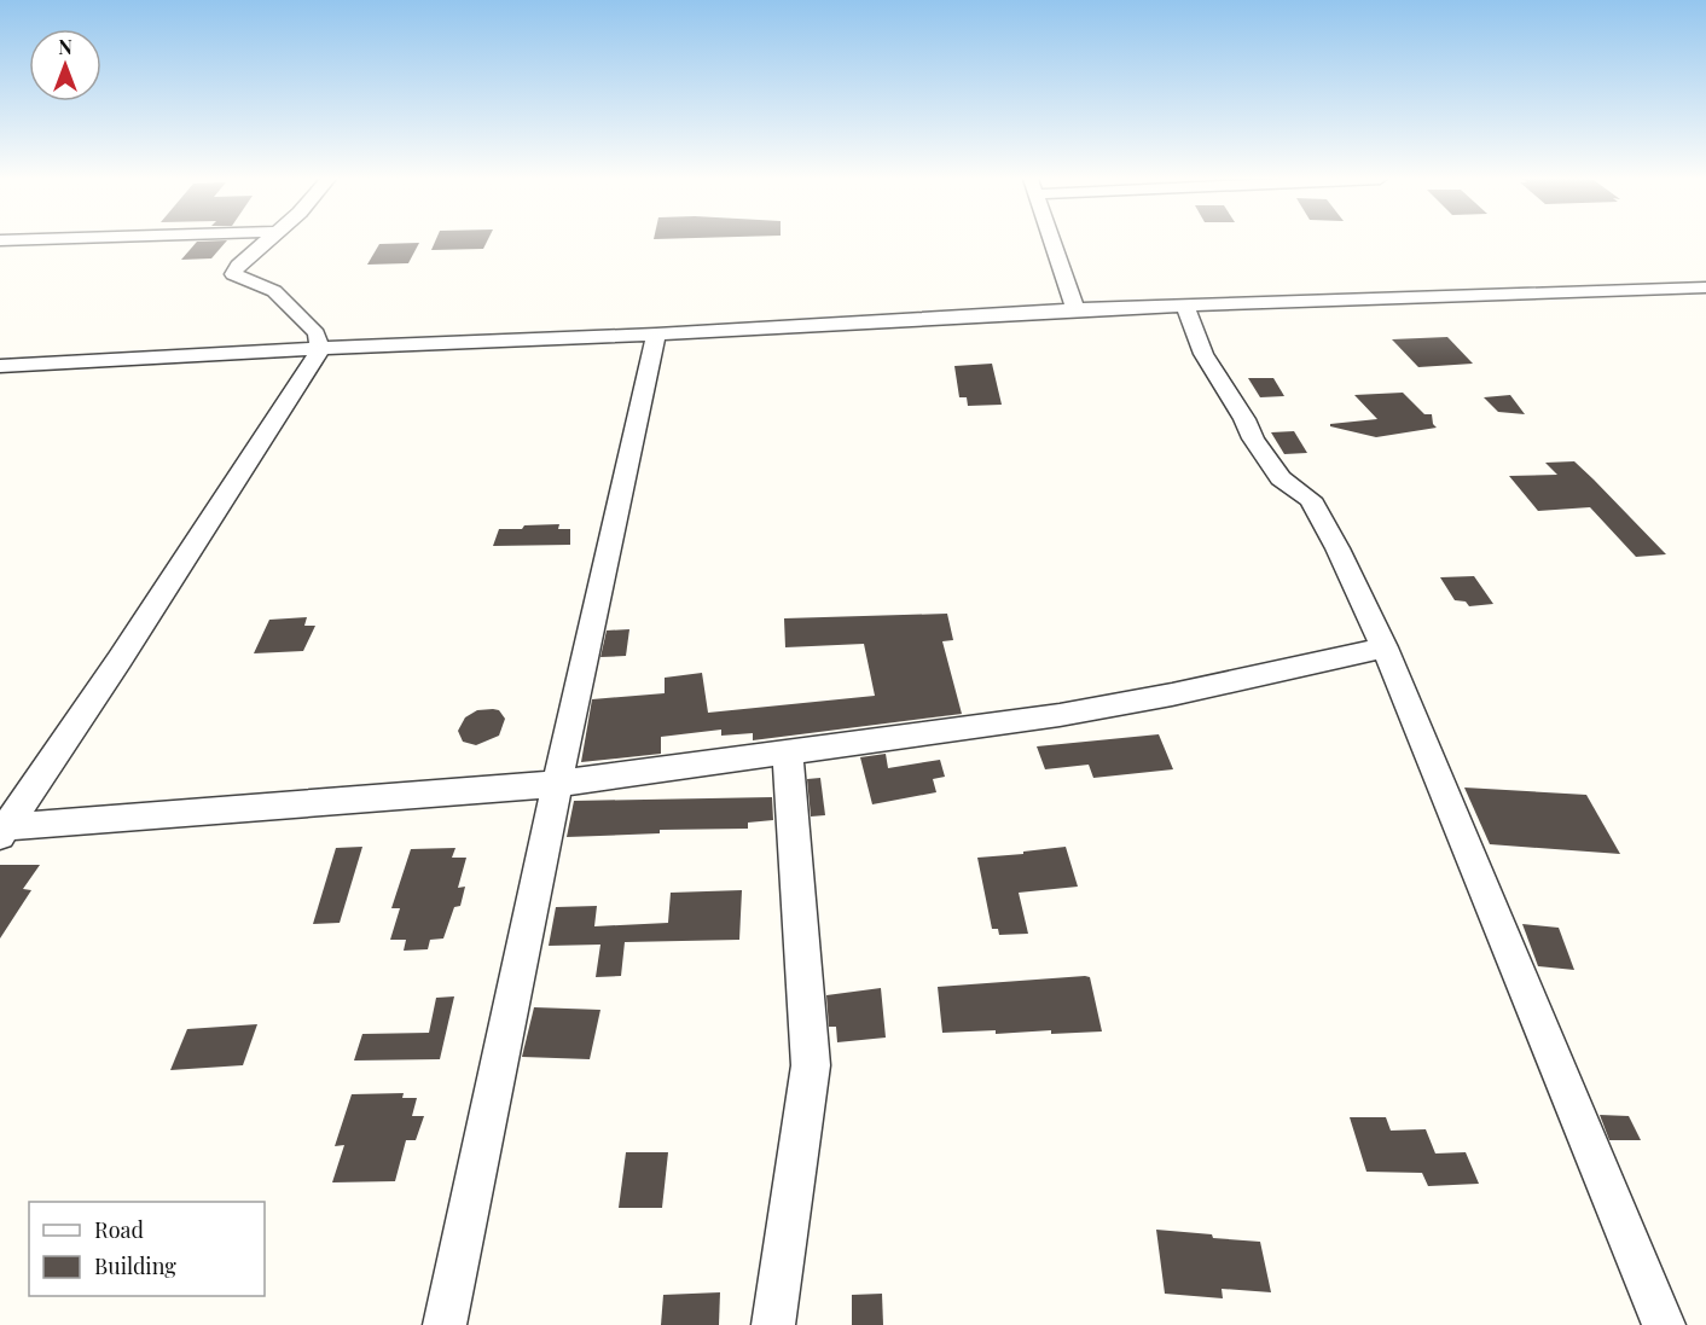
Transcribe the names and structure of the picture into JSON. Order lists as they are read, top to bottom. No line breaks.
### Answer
{"legend":["Road","Building"],"north":"top"}
